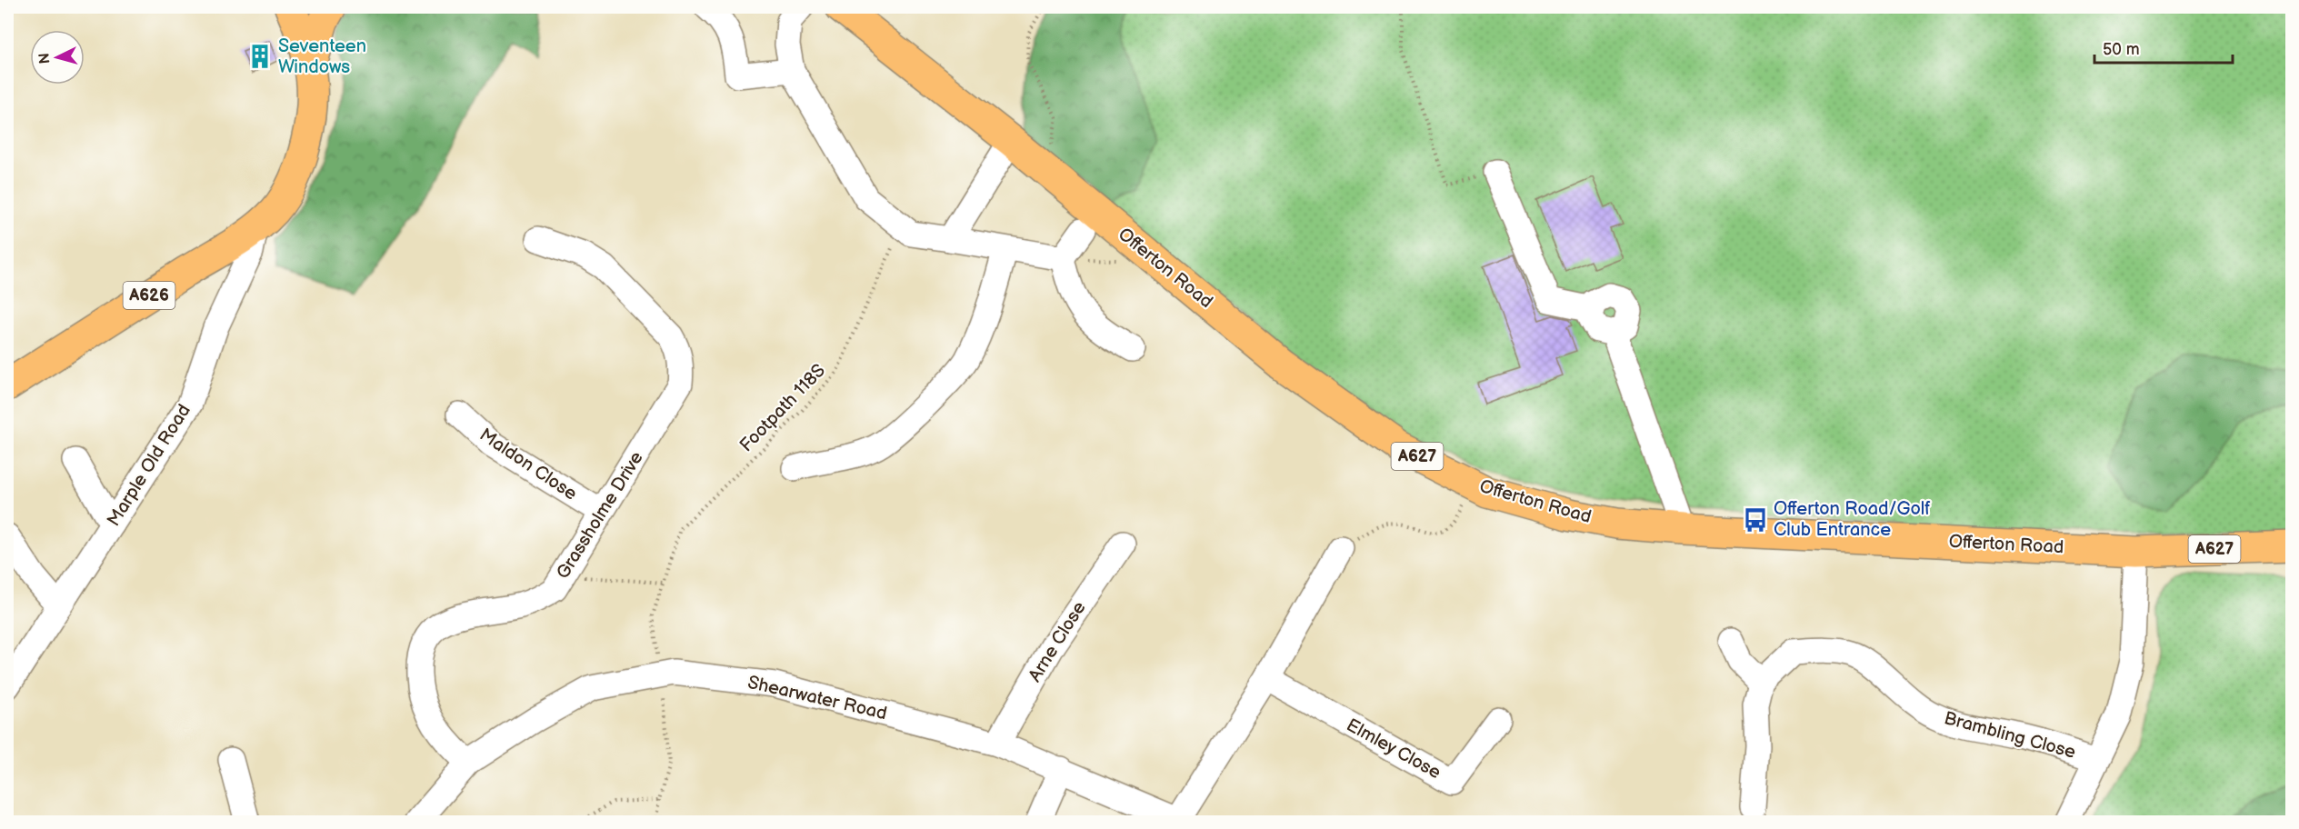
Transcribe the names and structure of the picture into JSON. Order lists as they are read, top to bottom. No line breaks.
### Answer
{"streets":{"main road":["Offerton Road","A626","A627"],"street":["Maldon Close","Marple Old Road","Grassholme Drive","Arne Close","Shearwater Road","Brambling Close","Elmley Close"],"path":["Footpath 118S"]},"crossings":[["A626","Marple Old Road"],["Maldon Close","Grassholme Drive"],["Grassholme Drive","Shearwater Road"],["Arne Close","Shearwater Road"]],"places":{"building":["Seventeen Windows"],"bus stop":["Offerton Road/Golf Club Entrance"]},"scale_bar":"50 m","north":"left"}
